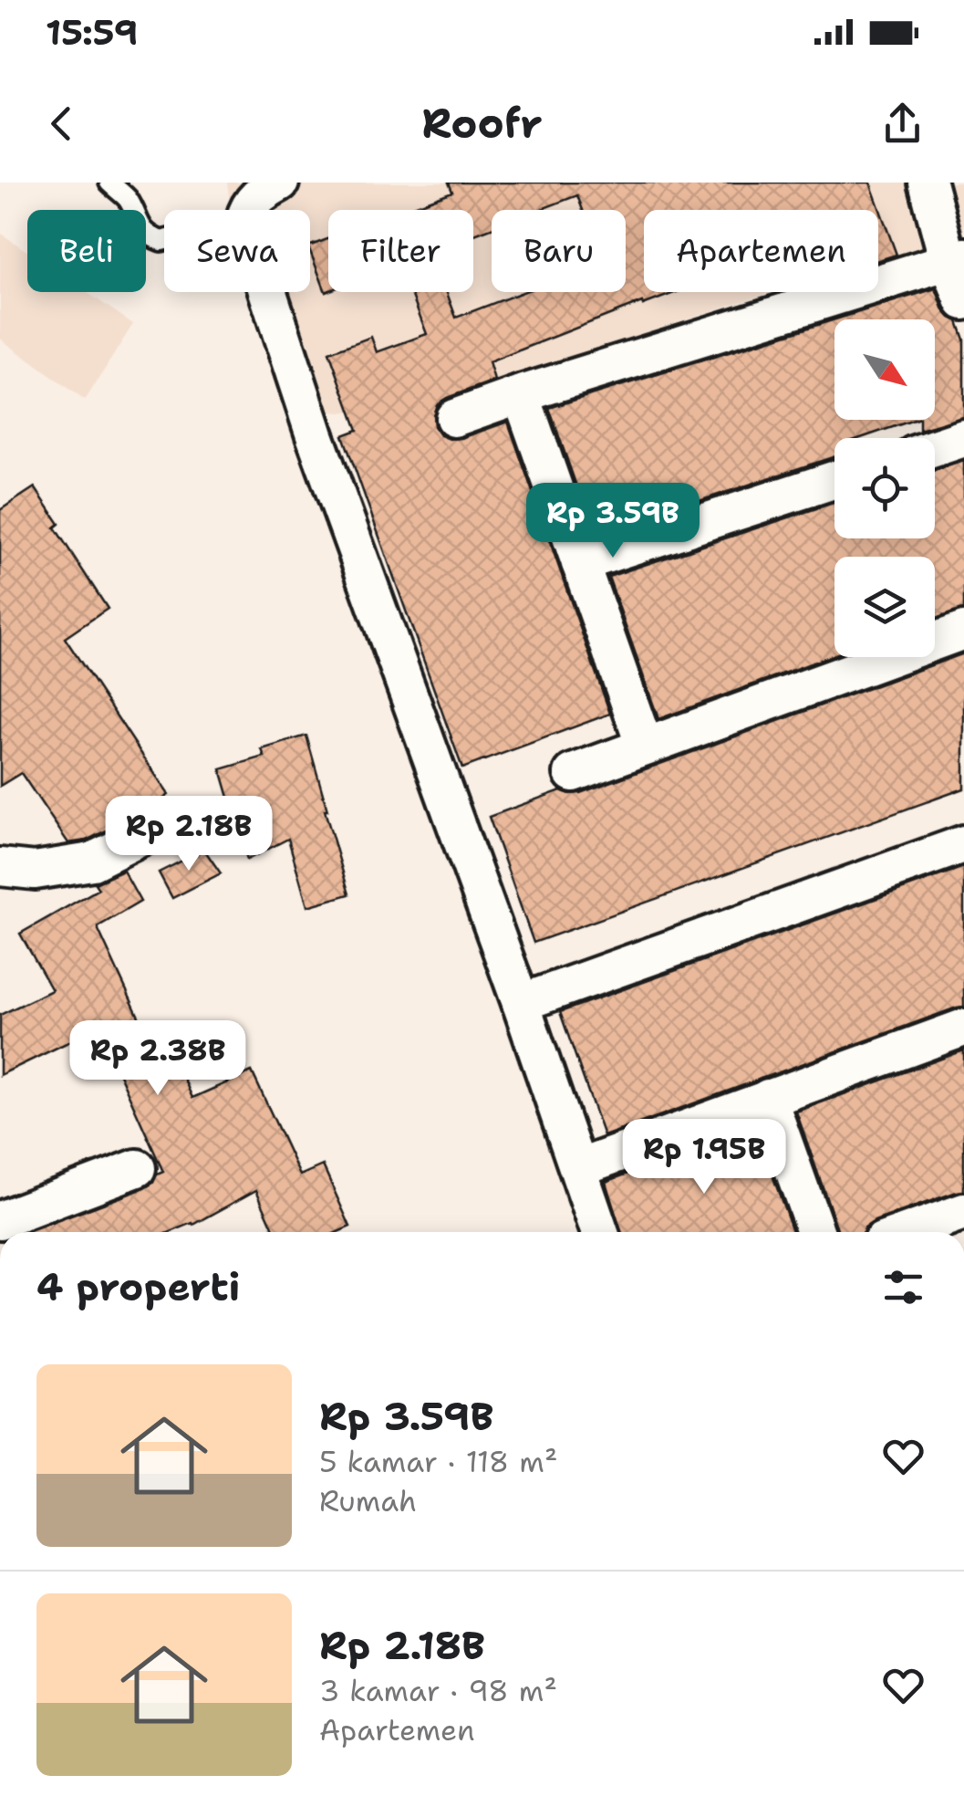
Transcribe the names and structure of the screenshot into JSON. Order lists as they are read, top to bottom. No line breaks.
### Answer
{"north":"bottom right","page":{"status":"15:59","header":"Roofr","chip":["Beli","Sewa","Filter","Baru","Apartemen"],"price":["Rp 3.59B","Rp 2.18B","Rp 2.38B","Rp 1.95B"],"heading":"4 properti","list":[{"name":"Rp 3.59B","note":"5 kamar · 118 m² · Rumah"},{"name":"Rp 2.18B","note":"3 kamar · 98 m² · Apartemen"}]}}
